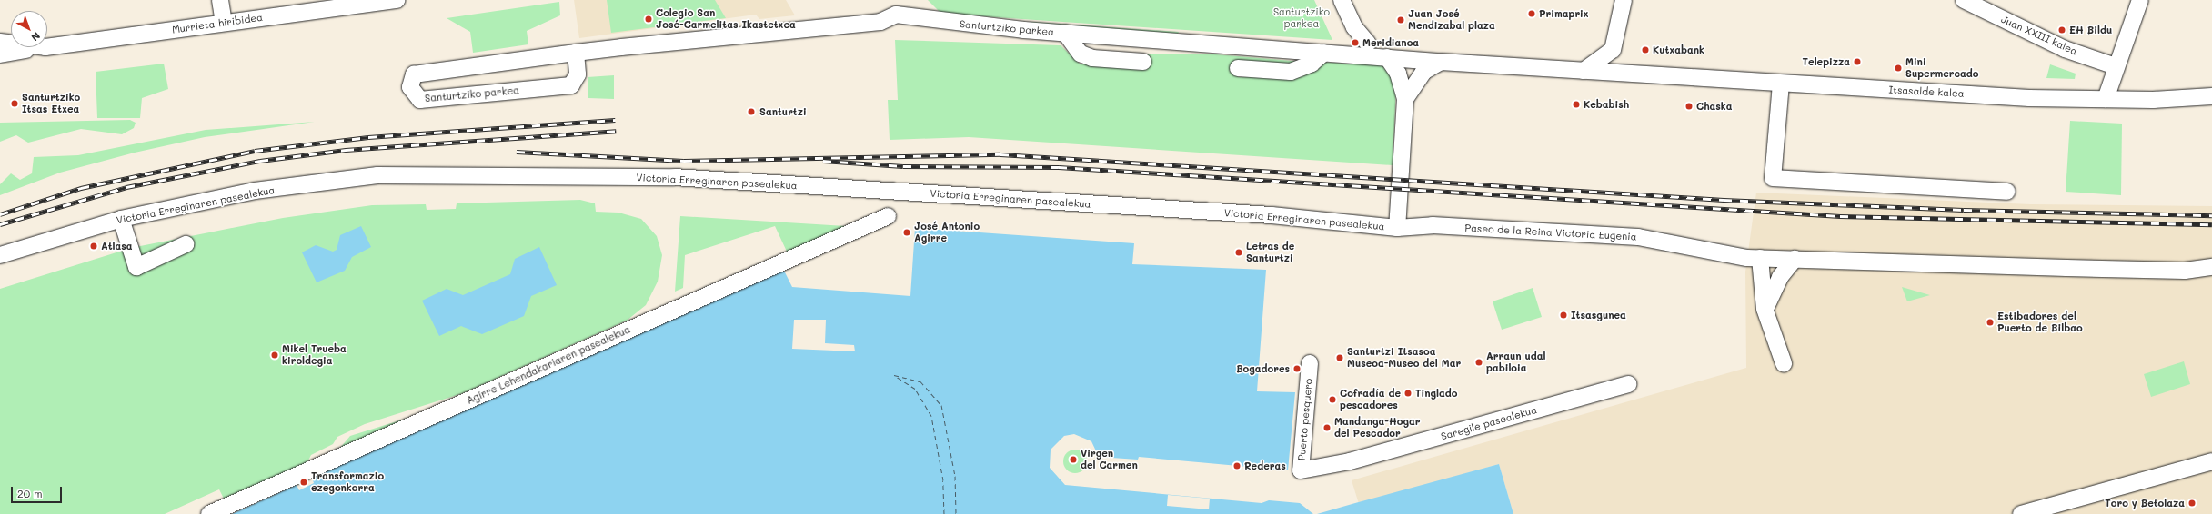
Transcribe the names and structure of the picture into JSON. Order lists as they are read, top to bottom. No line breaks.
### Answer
{"streets":{"street":["Murrieta hiribidea","Santurtziko parkea","Juan XXIII kalea","Itsasalde kalea","Victoria Erreginaren pasealekua","Paseo de la Reina Victoria Eugenia","Agirre Lehendakariaren pasealekua","Puerto pesquero","Saregile pasealekua"]},"crossings":[["Santurtziko parkea","Itsasalde kalea"],["Victoria Erreginaren pasealekua","Paseo de la Reina Victoria Eugenia"],["Puerto pesquero","Saregile pasealekua"]],"parks":["Santurtziko parkea"],"places":["Primaprix","Colegio San José-Carmelitas Ikastetxea","Juan José Mendizabal plaza","EH Bildu","Meridianoa","Kutxabank","Telepizza","Mini Supermercado","Santurtziko Itsas Etxea","Kebabish","Chaska","Santurtzi","José Antonio Agirre","Atlasa","Letras de Santurtzi","Itsasgunea","Estibadores del Puerto de Bilbao","Mikel Trueba kiroldegia","Santurtzi Itsasoa Museoa-Museo del Mar","Arraun udal pabiloia","Bogadores","Tinglado","Cofradía de pescadores","Mandanga-Hogar del Pescador","Virgen del Carmen","Rederas","Transformazio ezegonkorra","Toro y Betolaza"],"scale_bar":"20 m","north":"bottom right"}
